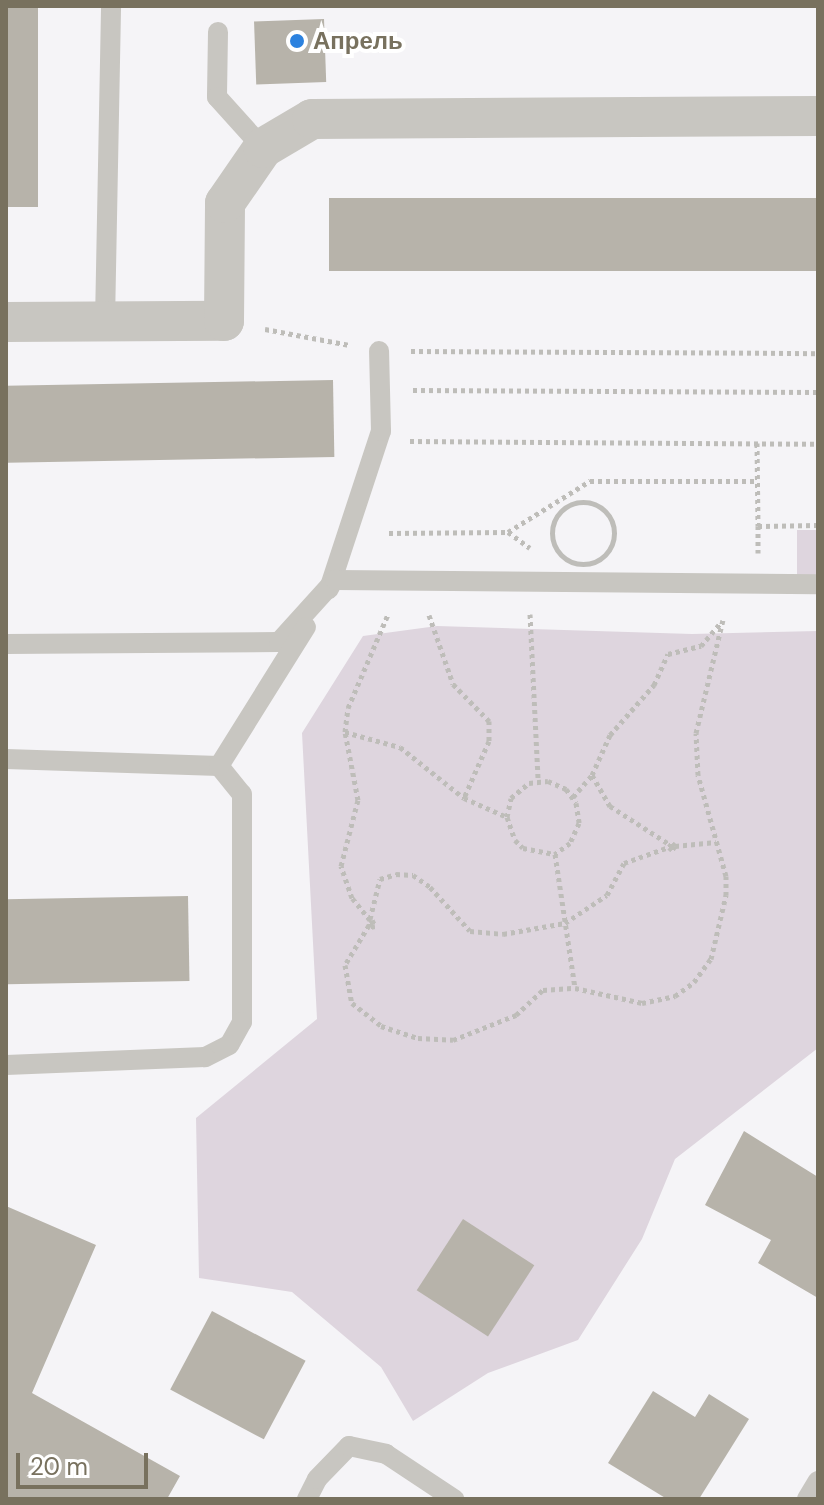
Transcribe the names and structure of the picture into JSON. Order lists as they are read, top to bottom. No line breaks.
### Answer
{"places":["Апрель"],"scale_bar":"20 m"}
